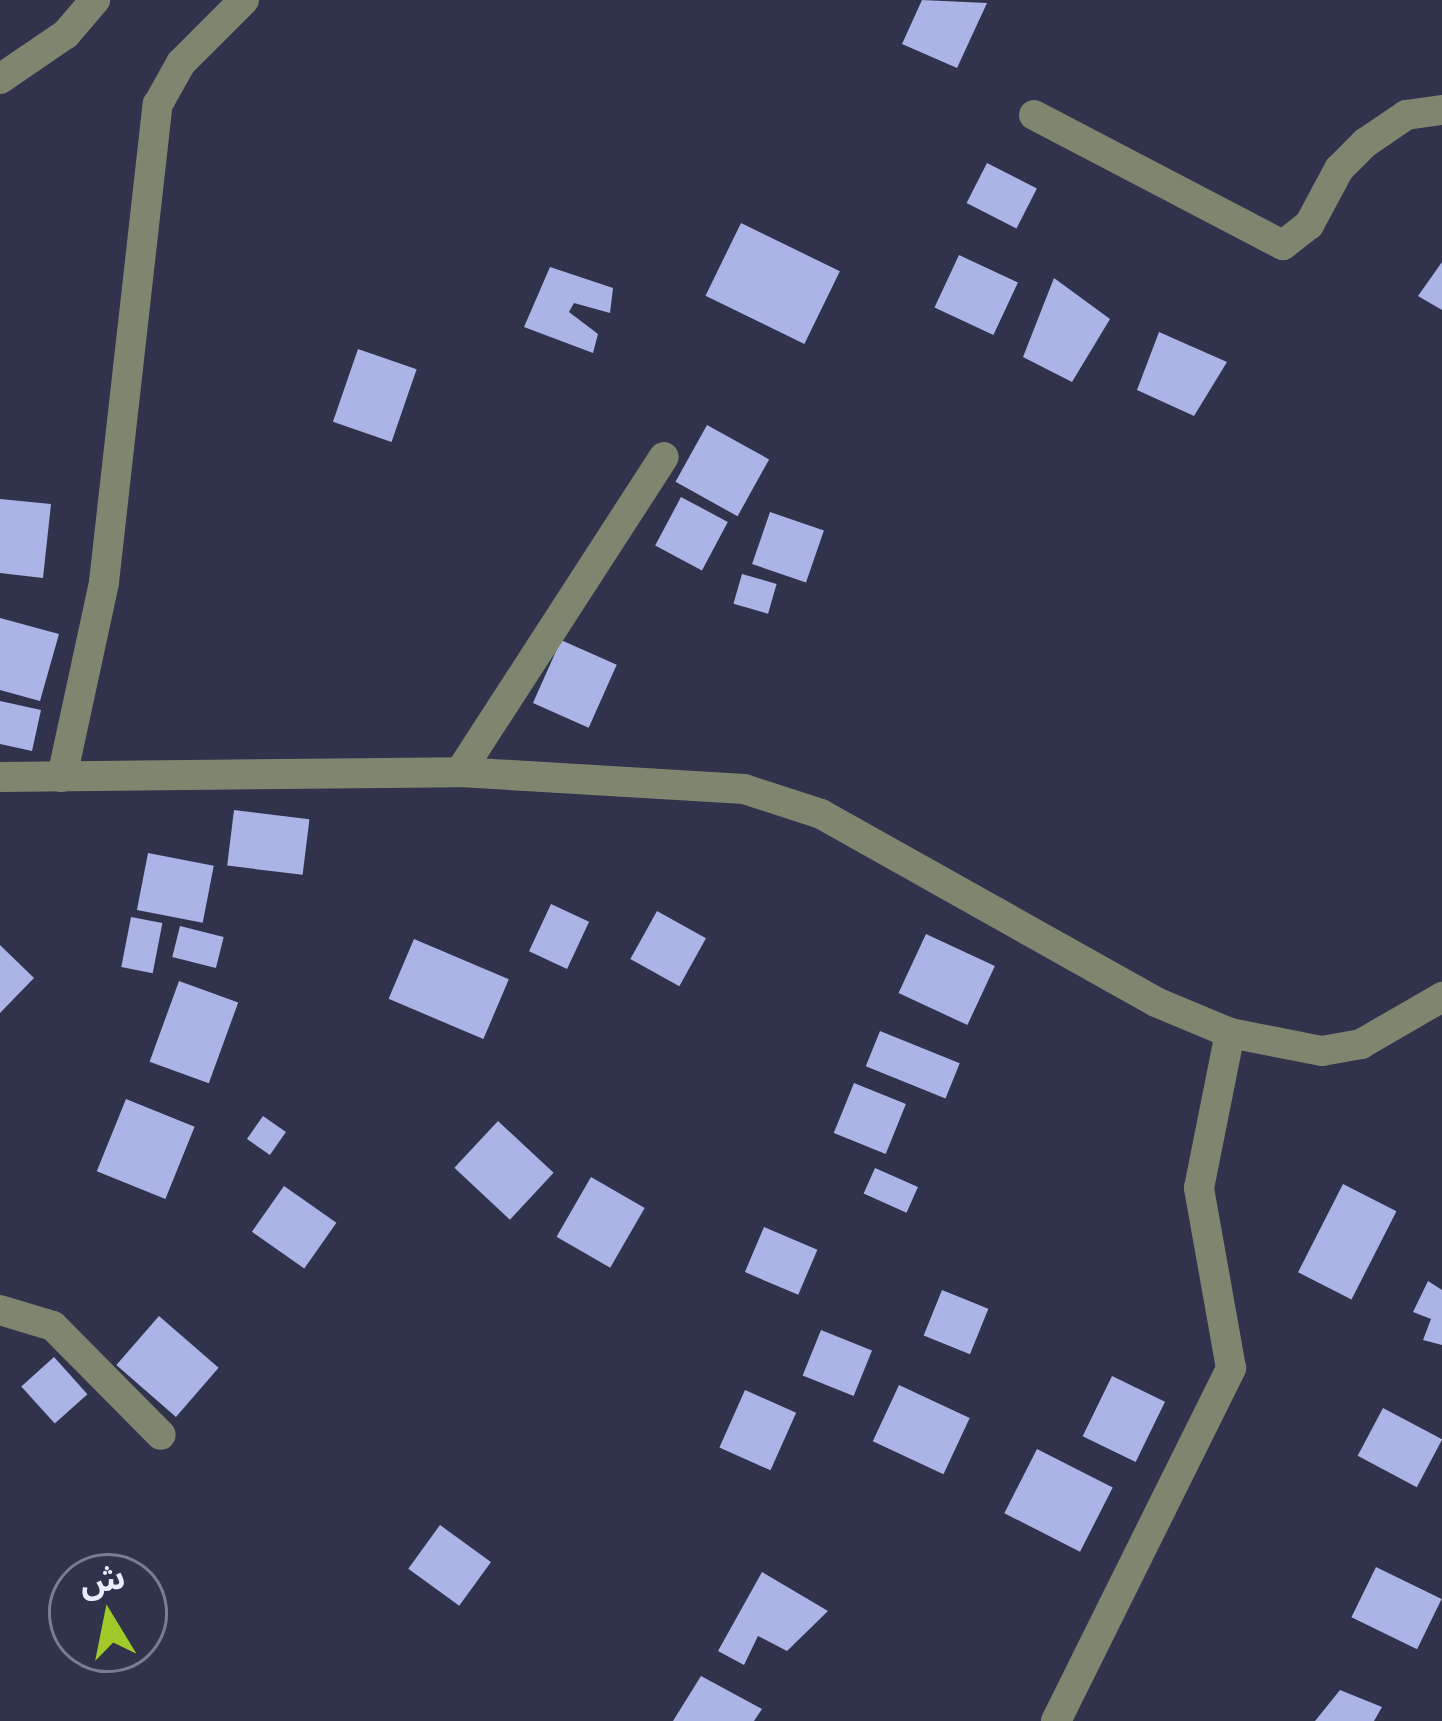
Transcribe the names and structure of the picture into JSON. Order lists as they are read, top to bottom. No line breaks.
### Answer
{"north":"top"}
